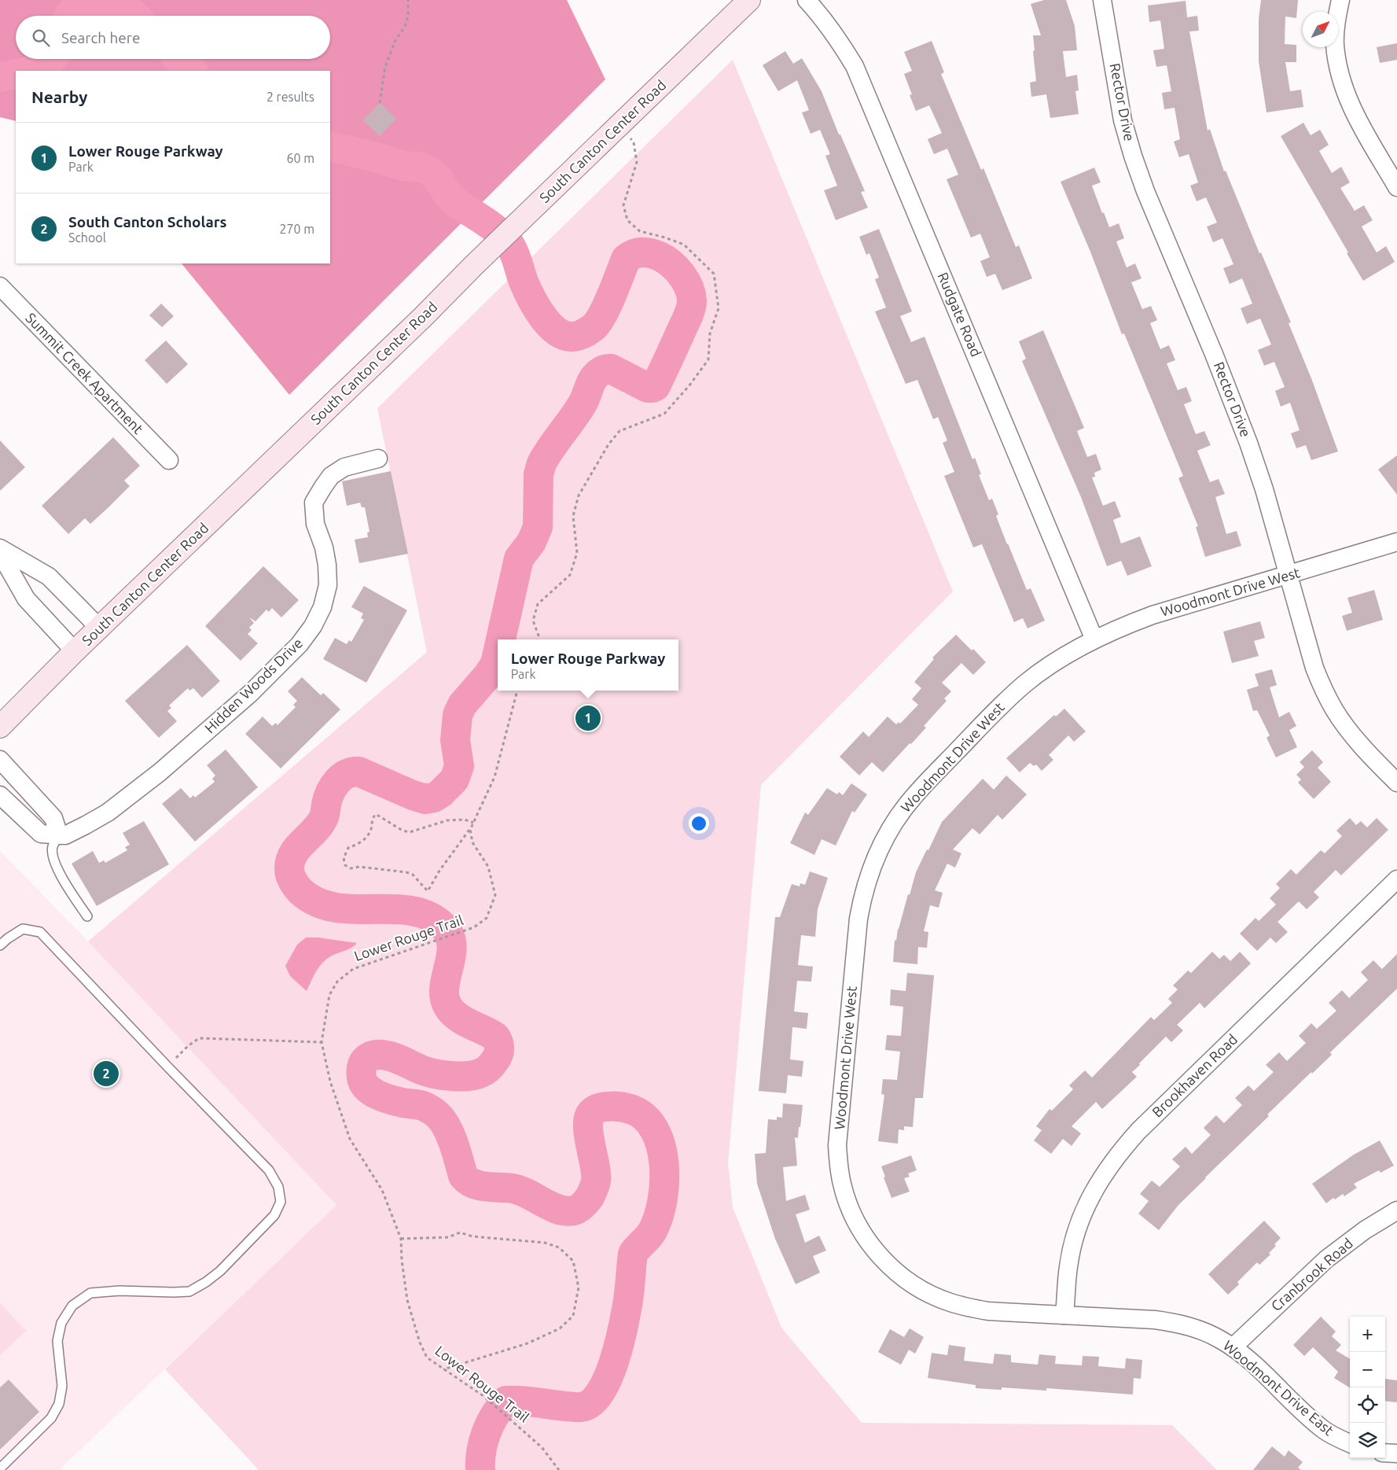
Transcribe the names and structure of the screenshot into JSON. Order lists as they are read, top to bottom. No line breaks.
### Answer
{"streets":{"main road":["South Canton Center Road"],"street":["Rector Drive","Rudgate Road","Summit Creek Apartment","Woodmont Drive West","Hidden Woods Drive","Brookhaven Road","Cranbrook Road","Woodmont Drive East"],"path":["Lower Rouge Trail"]},"crossings":[["Rector Drive","Woodmont Drive West"],["Rudgate Road","Woodmont Drive West"],["Woodmont Drive West","Brookhaven Road"],["Woodmont Drive West","Woodmont Drive East"],["Brookhaven Road","Woodmont Drive East"],["Cranbrook Road","Woodmont Drive East"]],"north":"top right","page":{"search":"Search here","heading":["Nearby","2 results"],"list":[{"mark":"1","name":"Lower Rouge Parkway","note":"Park","value":"60 m"},{"mark":"2","name":"South Canton Scholars","note":"School","value":"270 m"}],"popup":["Lower Rouge Parkway","Park"],"pins":["1","2"],"map_buttons":["+","−"]}}
